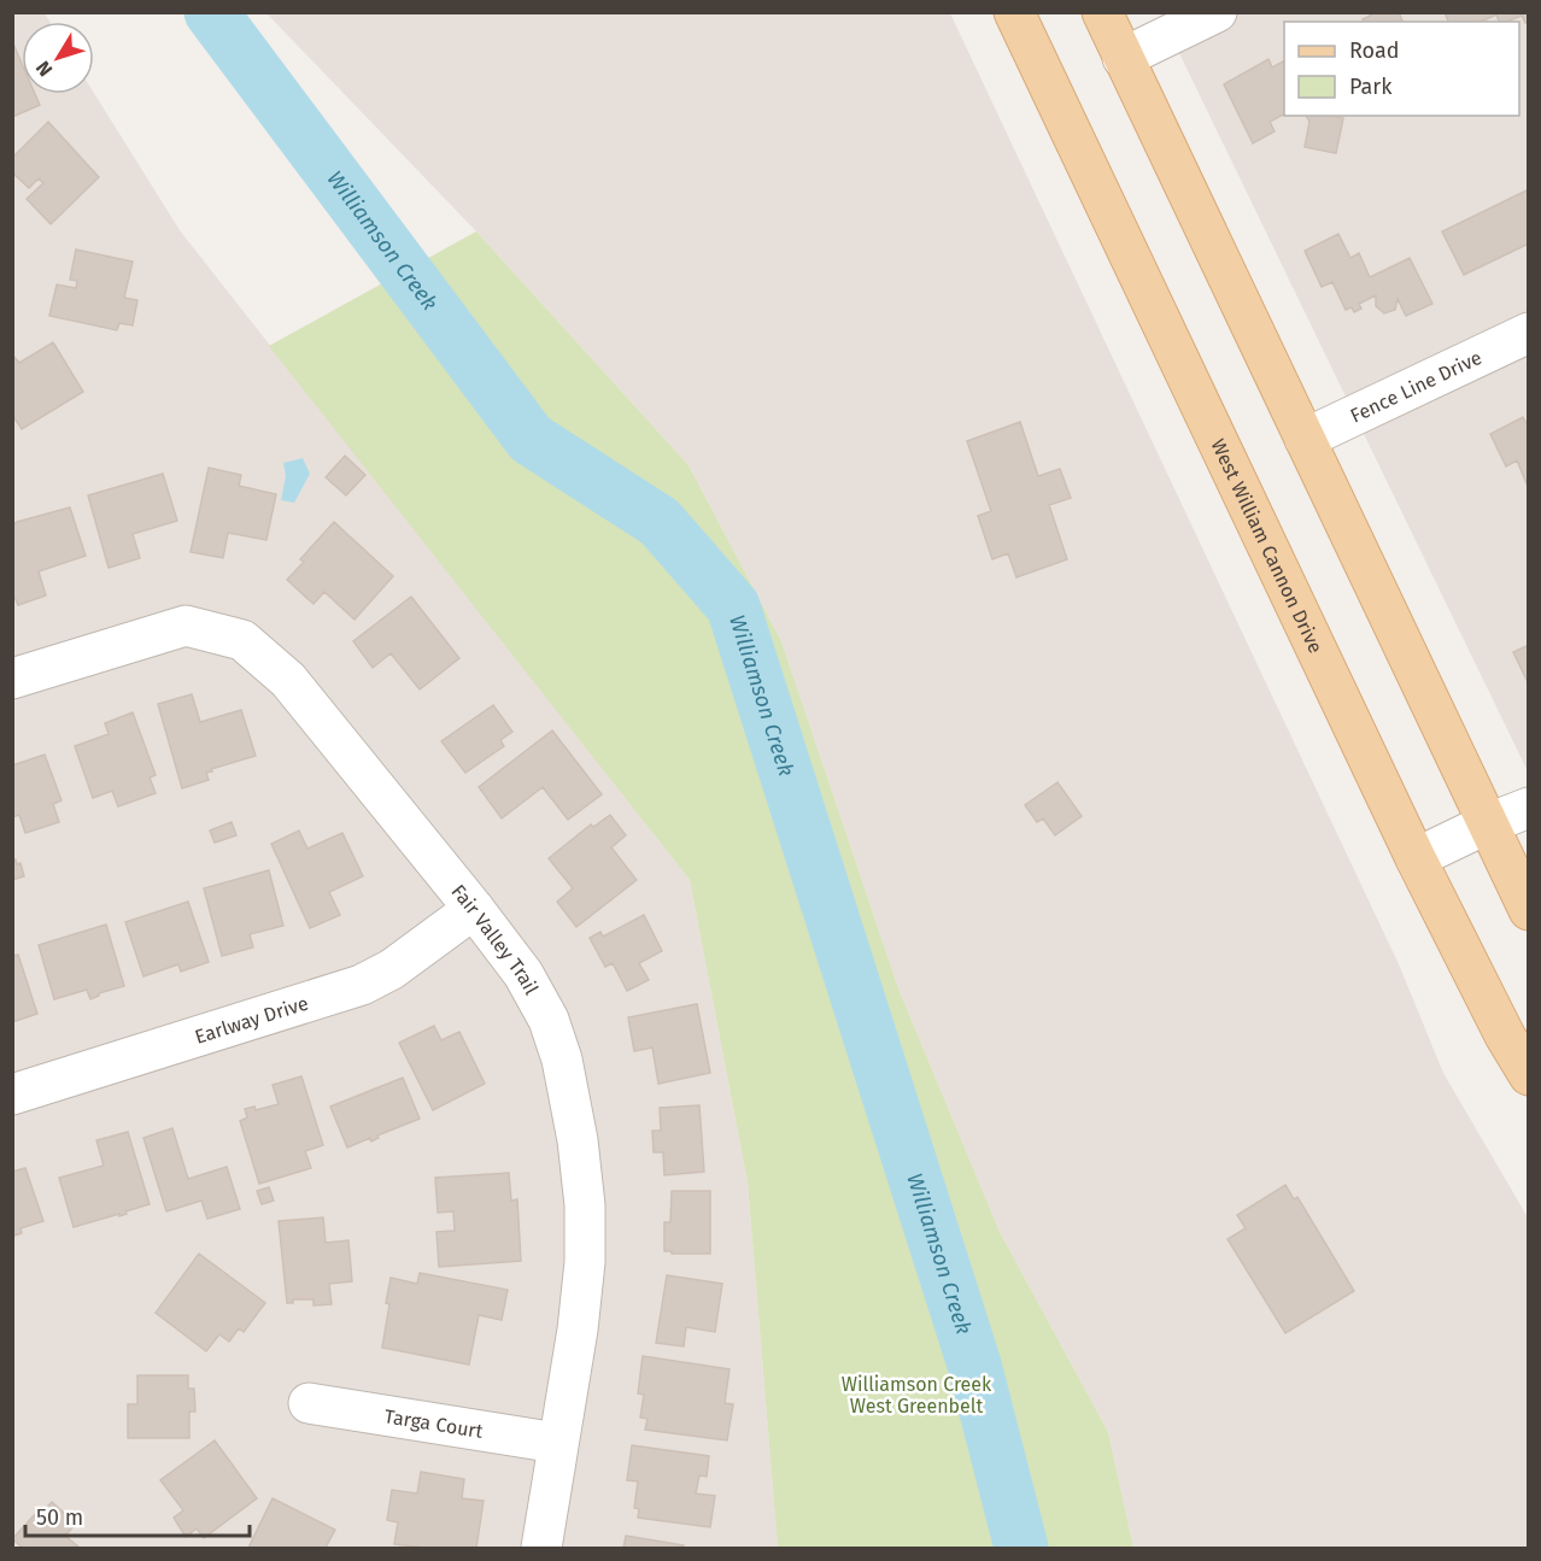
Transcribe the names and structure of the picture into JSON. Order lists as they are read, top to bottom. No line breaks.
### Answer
{"streets":{"main road":["West William Cannon Drive"],"street":["Fence Line Drive","Fair Valley Trail","Earlway Drive","Targa Court"]},"crossings":[["Fair Valley Trail","Earlway Drive"],["Fair Valley Trail","Targa Court"]],"water":["Williamson Creek"],"parks":["Williamson Creek West Greenbelt"],"legend":["Road","Park"],"scale_bar":"50 m","north":"bottom left"}
